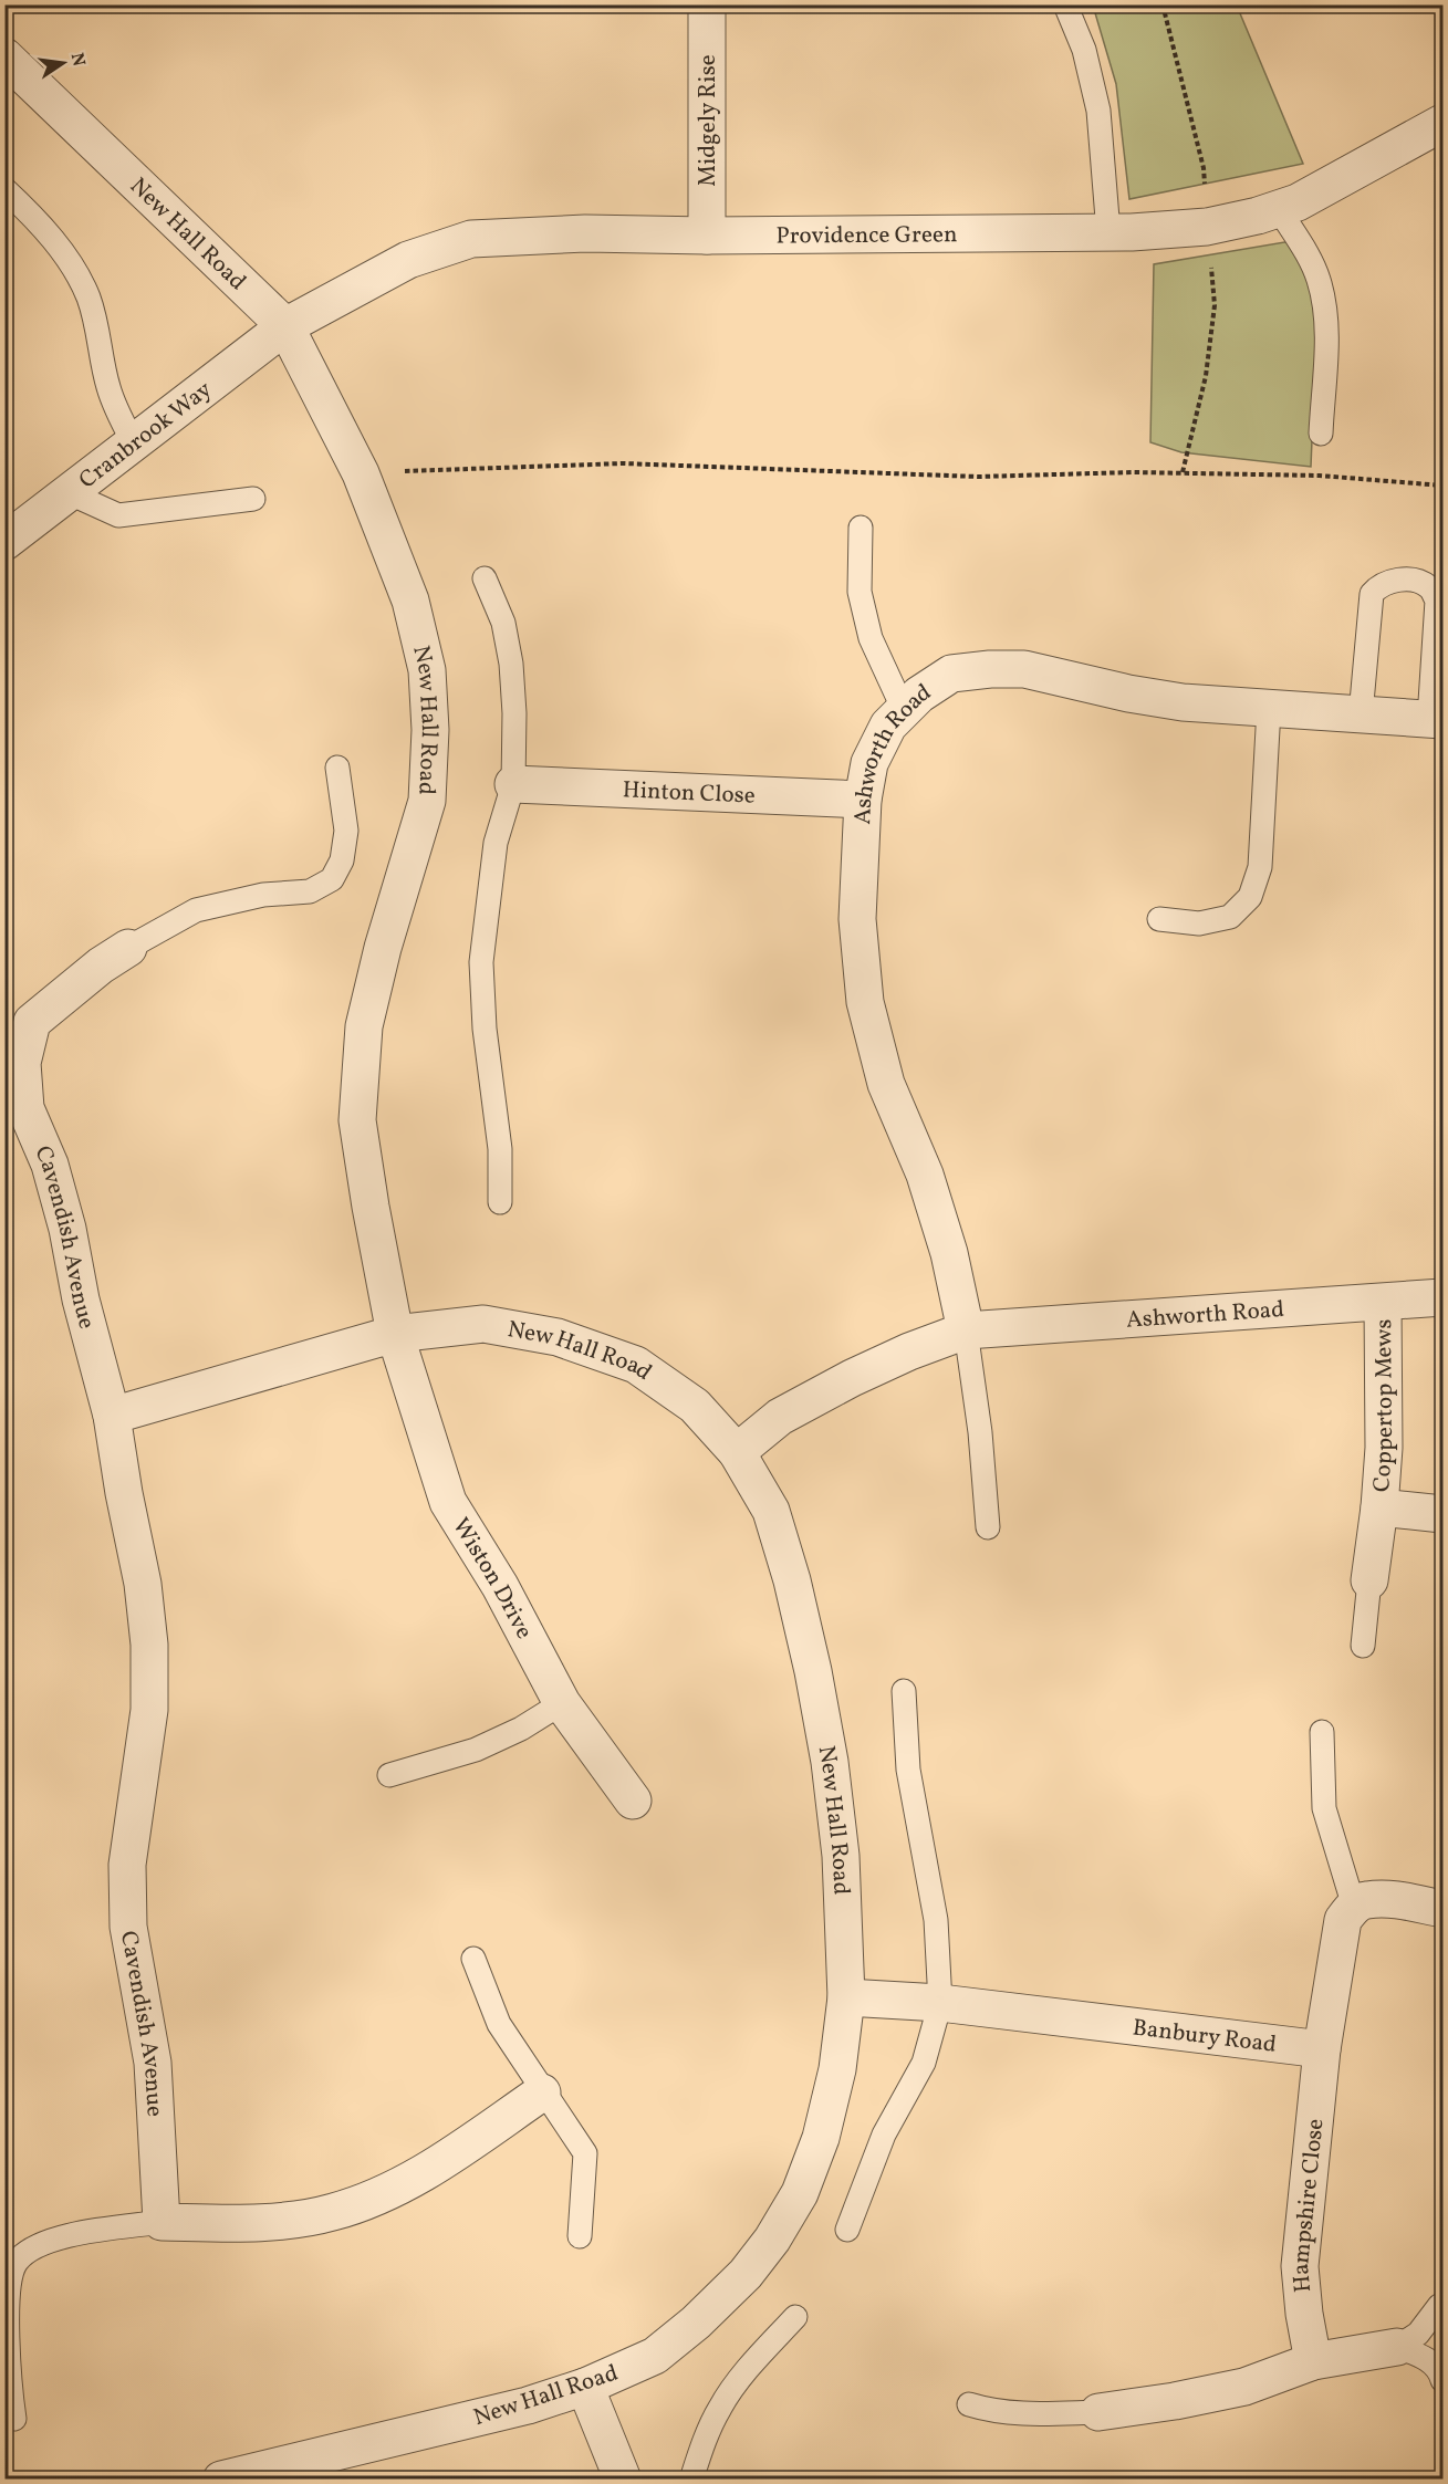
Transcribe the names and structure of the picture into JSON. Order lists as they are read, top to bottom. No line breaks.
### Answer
{"streets":{"street":["Midgely Rise","New Hall Road","Providence Green","Cranbrook Way","Ashworth Road","Hinton Close","Cavendish Avenue","Coppertop Mews","Wiston Drive","Banbury Road","Hampshire Close"]},"crossings":[["Midgely Rise","Providence Green"],["New Hall Road","Providence Green"],["New Hall Road","Cranbrook Way"],["New Hall Road","Ashworth Road"],["New Hall Road","Wiston Drive"],["New Hall Road","Banbury Road"],["Providence Green","Cranbrook Way"],["Ashworth Road","Hinton Close"],["Ashworth Road","Coppertop Mews"],["Banbury Road","Hampshire Close"]],"north":"right"}
